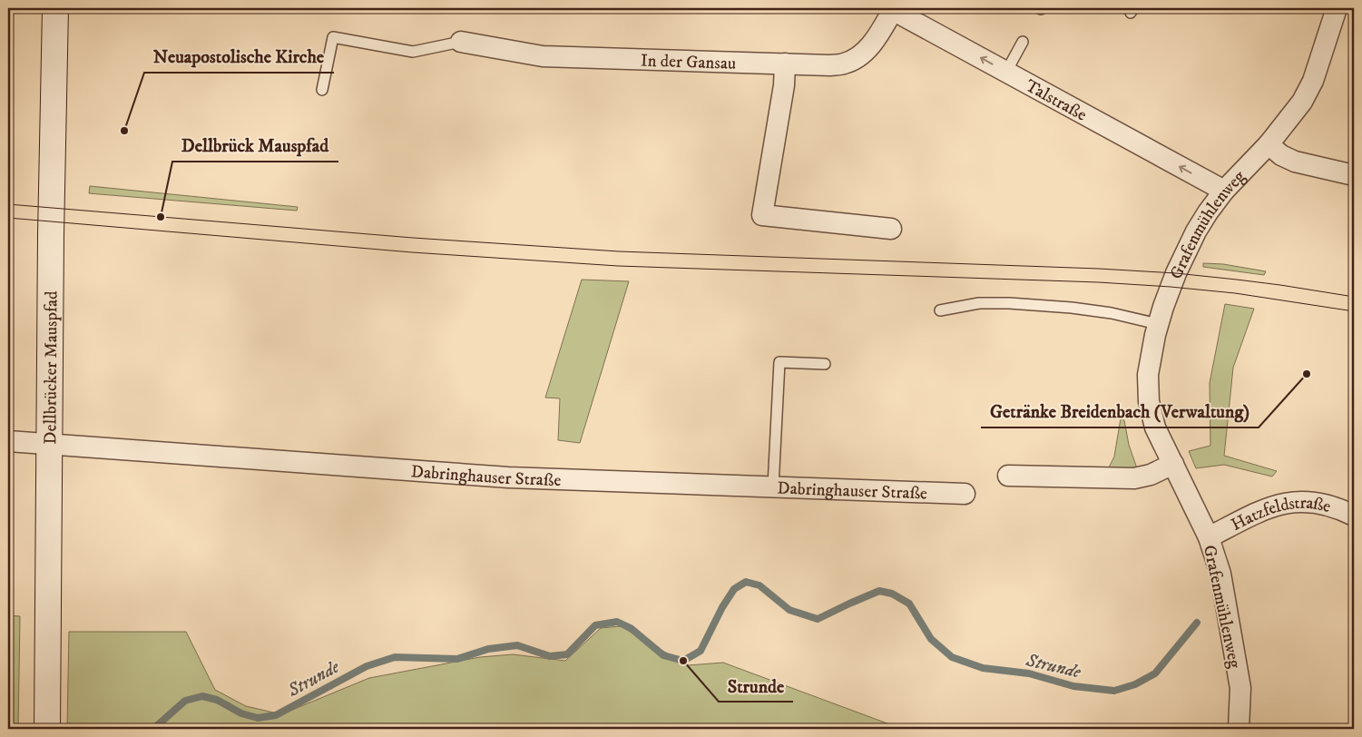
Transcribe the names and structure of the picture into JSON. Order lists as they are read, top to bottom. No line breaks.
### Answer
{"streets":{"main road":["Dellbrücker Mauspfad"],"street":["In der Gansau","Talstraße","Grafenmühlenweg","Dabringhauser Straße","Hatzfeldstraße"]},"crossings":[["In der Gansau","Talstraße"],["Talstraße","Grafenmühlenweg"],["Grafenmühlenweg","Hatzfeldstraße"],["Dellbrücker Mauspfad","Dabringhauser Straße"]],"one_way":["Talstraße"],"water":["Strunde"],"places":["Neuapostolische Kirche","Dellbrück Mauspfad","Getränke Breidenbach (Verwaltung)","Strunde"]}
